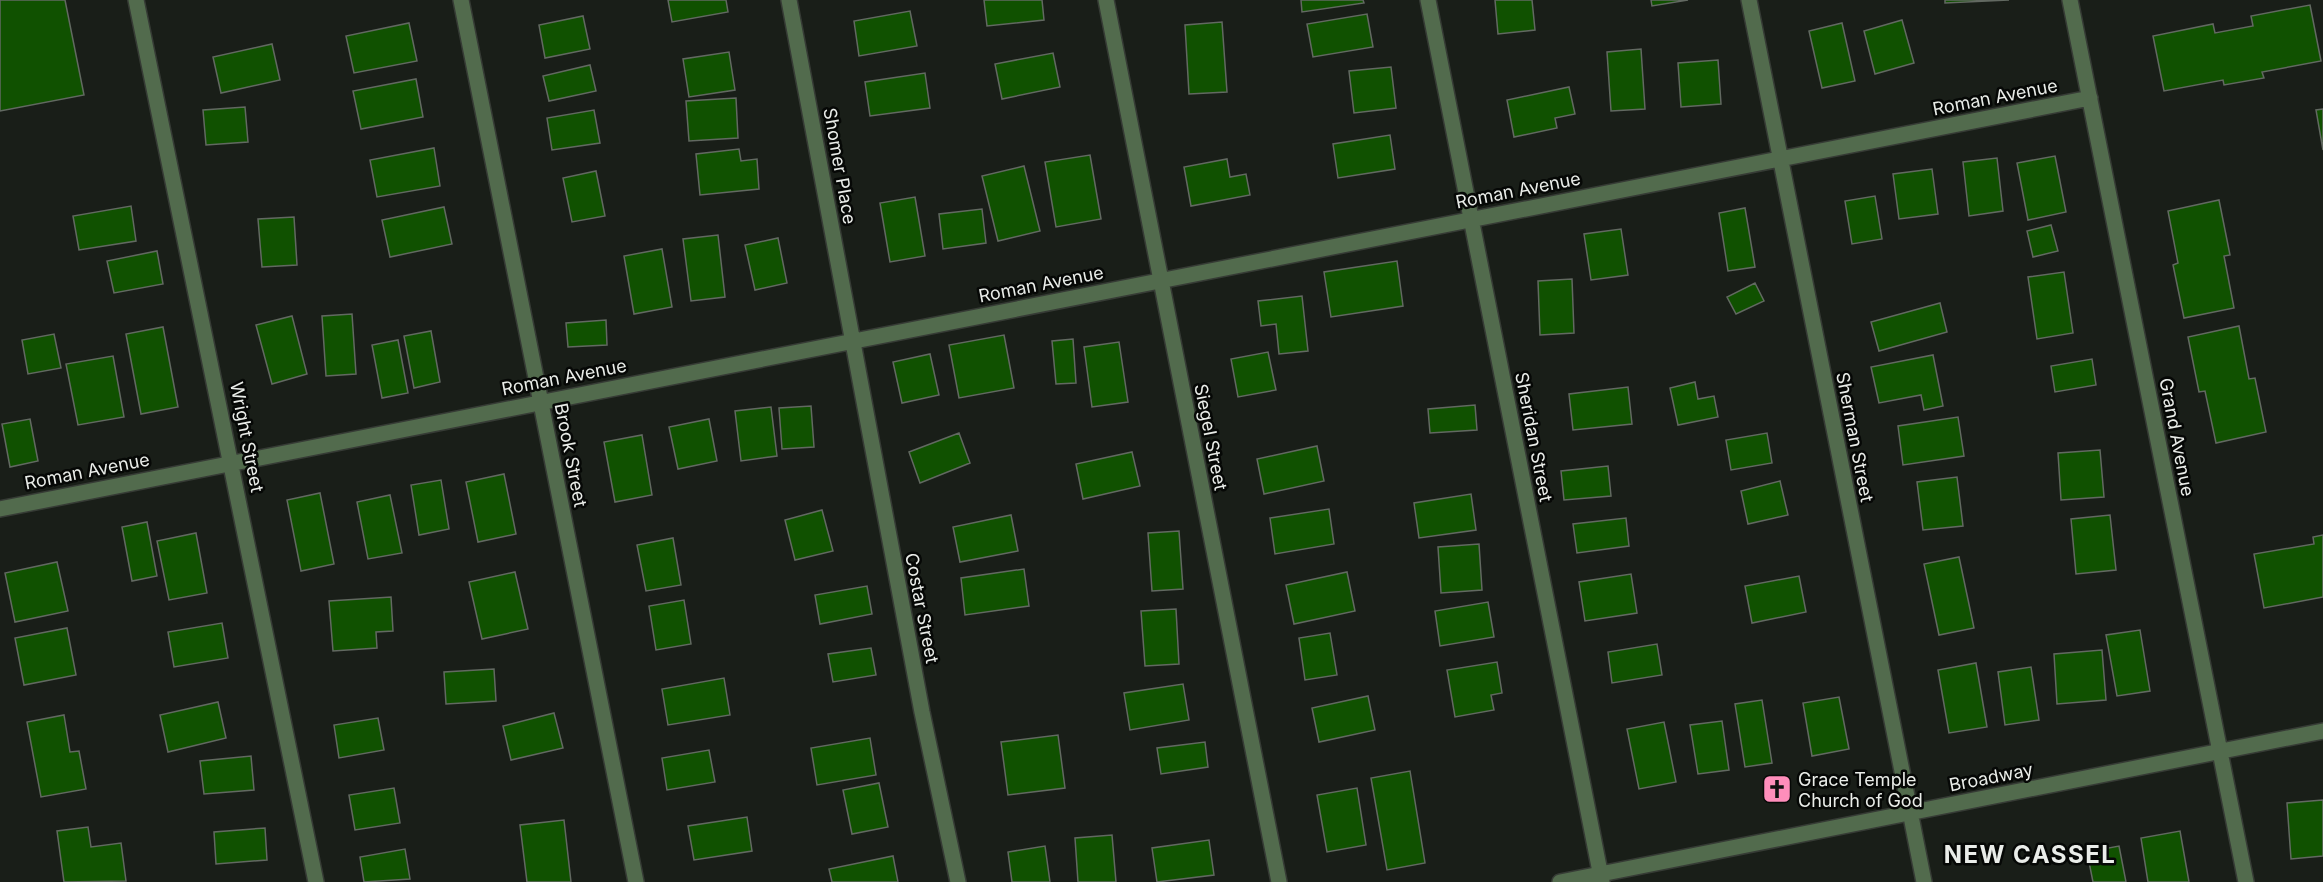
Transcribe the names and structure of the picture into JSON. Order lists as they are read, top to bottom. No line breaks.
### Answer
{"streets":{"street":["Roman Avenue","Shomer Place","Wright Street","Siegel Street","Sheridan Street","Sherman Street","Grand Avenue","Brook Street","Costar Street","Broadway"]},"crossings":[["Roman Avenue","Shomer Place"],["Roman Avenue","Wright Street"],["Roman Avenue","Siegel Street"],["Roman Avenue","Sheridan Street"],["Roman Avenue","Sherman Street"],["Roman Avenue","Grand Avenue"],["Roman Avenue","Brook Street"],["Roman Avenue","Costar Street"],["Shomer Place","Costar Street"],["Sheridan Street","Broadway"],["Sherman Street","Broadway"],["Grand Avenue","Broadway"]],"districts":["NEW CASSEL"],"places":{"church":["Grace Temple Church of God"]}}
